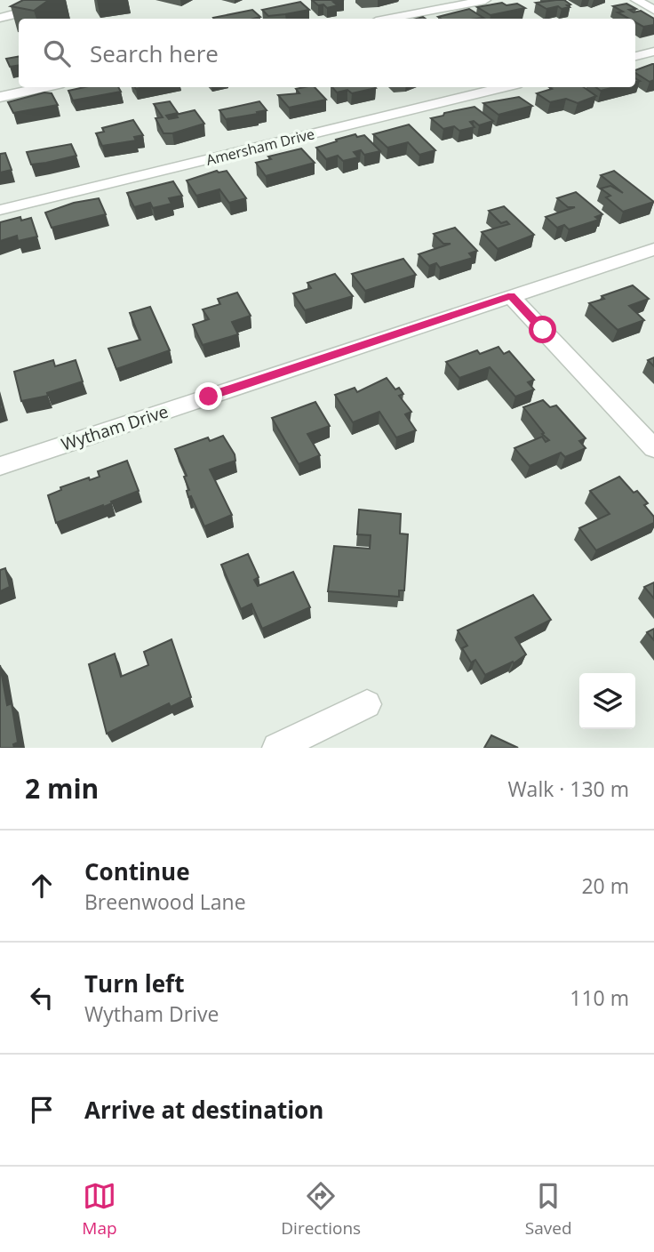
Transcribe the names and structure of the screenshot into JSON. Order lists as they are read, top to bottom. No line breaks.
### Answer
{"streets":{"street":["Amersham Drive","Wytham Drive"]},"page":{"search":"Search here","heading":["2 min","Walk · 130 m"],"list":[["Continue","Breenwood Lane","20 m"],["Turn left","Wytham Drive","110 m"],"Arrive at destination"],"nav":["Map","Directions","Saved"]}}
